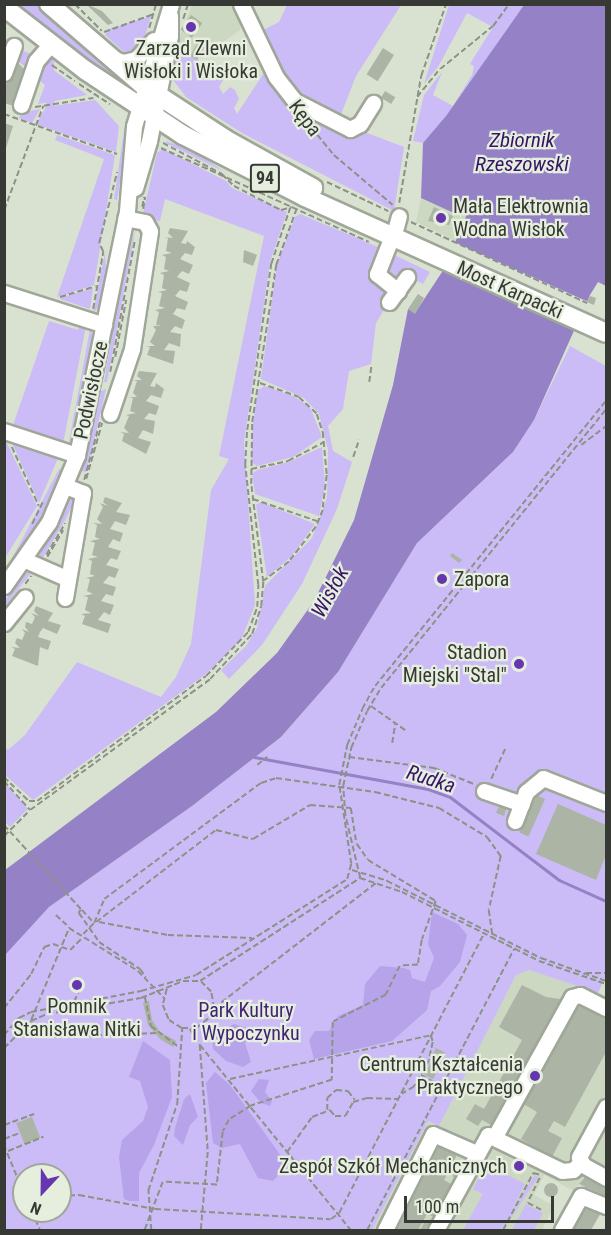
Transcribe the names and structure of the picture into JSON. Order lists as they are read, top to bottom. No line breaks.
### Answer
{"streets":{"main road":["94","Most Karpacki"],"street":["Kępa","Podwisłocze"]},"crossings":[["Kępa","94"],["94","Most Karpacki"],["94","Podwisłocze"]],"water":["Zbiornik Rzeszowski","Wisłok","Rudka"],"parks":["Park Kultury i Wypoczynku"],"places":["Zarząd Zlewni Wisłoki i Wisłoka","Mała Elektrownia Wodna Wisłok","Zapora","Stadion Miejski \"Stal\"","Pomnik Stanisława Nitki","Centrum Kształcenia Praktycznego","Zespół Szkół Mechanicznych"],"scale_bar":"100 m","north":"bottom"}
